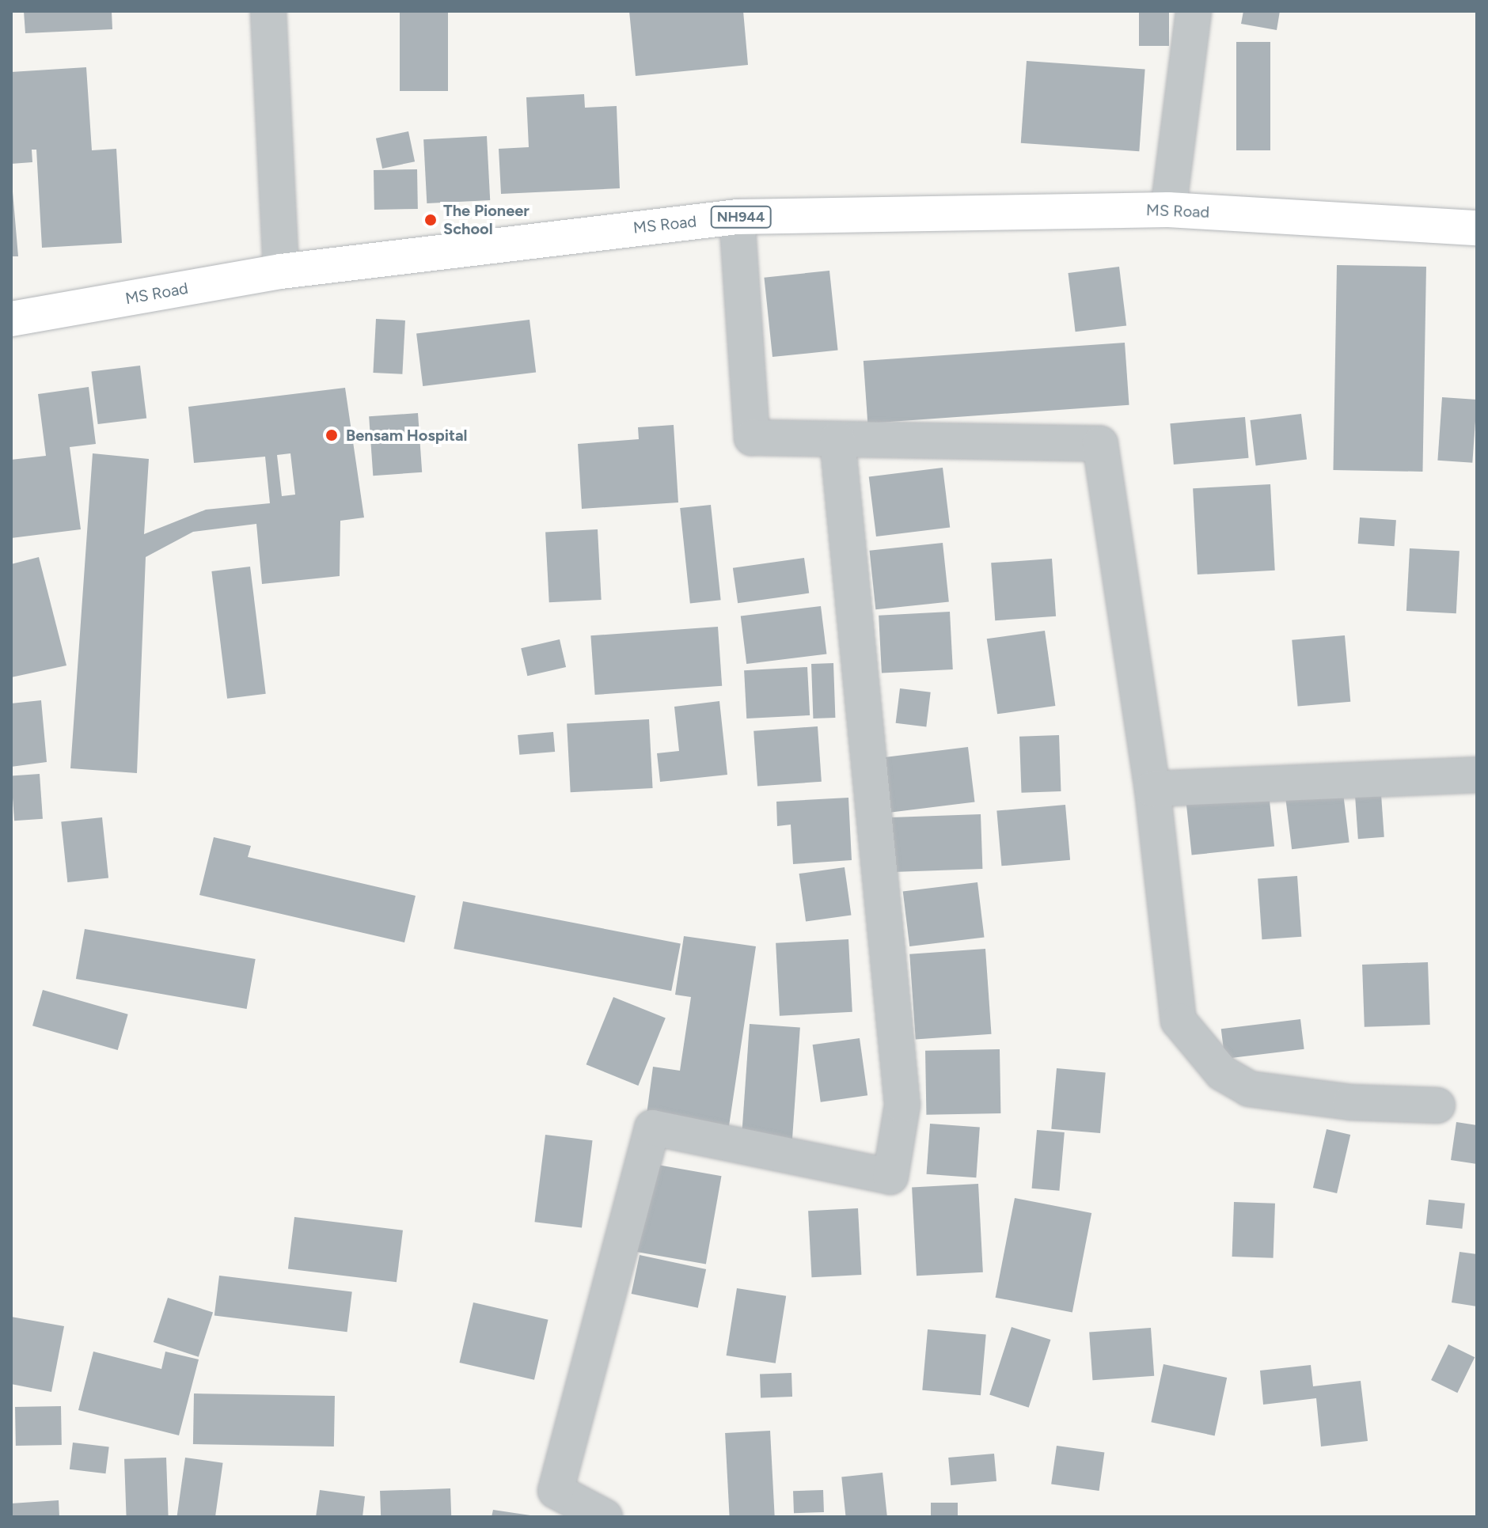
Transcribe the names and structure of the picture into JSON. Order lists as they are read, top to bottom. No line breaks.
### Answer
{"streets":{"highway":["MS Road","NH944"]},"places":["The Pioneer School","Bensam Hospital"]}
